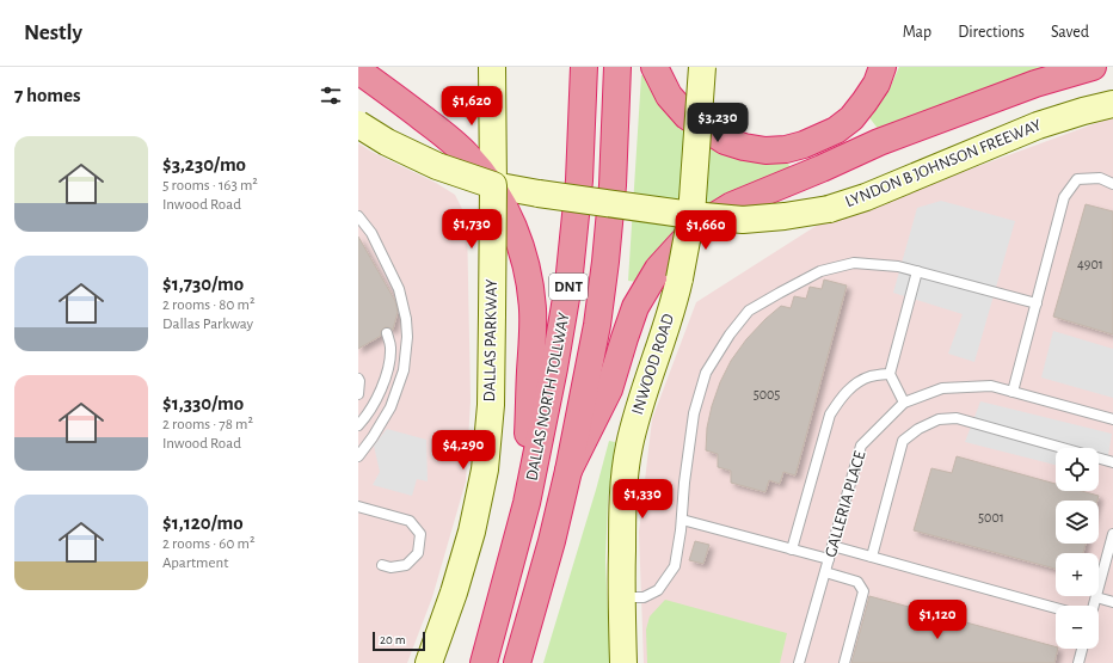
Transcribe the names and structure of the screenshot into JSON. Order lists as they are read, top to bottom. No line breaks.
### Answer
{"streets":{"highway":["DNT","DALLAS NORTH TOLLWAY"],"main road":["LYNDON B JOHNSON FREEWAY","DALLAS PARKWAY","INWOOD ROAD"],"lane":["GALLERIA PLACE"]},"crossings":[["LYNDON B JOHNSON FREEWAY","DALLAS PARKWAY"],["LYNDON B JOHNSON FREEWAY","INWOOD ROAD"]],"house_numbers":["4901","5005","5001"],"scale_bar":"20 m","page":{"header":"Nestly","nav":["Map","Directions","Saved"],"heading":"7 homes","price":["$1,620","$3,230","$1,730","$1,660","$4,290","$1,330","$1,120"],"list":[{"name":"$3,230/mo","note":"5 rooms · 163 m² · Inwood Road"},{"name":"$1,730/mo","note":"2 rooms · 80 m² · Dallas Parkway"},{"name":"$1,330/mo","note":"2 rooms · 78 m² · Inwood Road"},{"name":"$1,120/mo","note":"2 rooms · 60 m² · Apartment"}],"map_buttons":["+","−"],"scale":"20 m"}}
